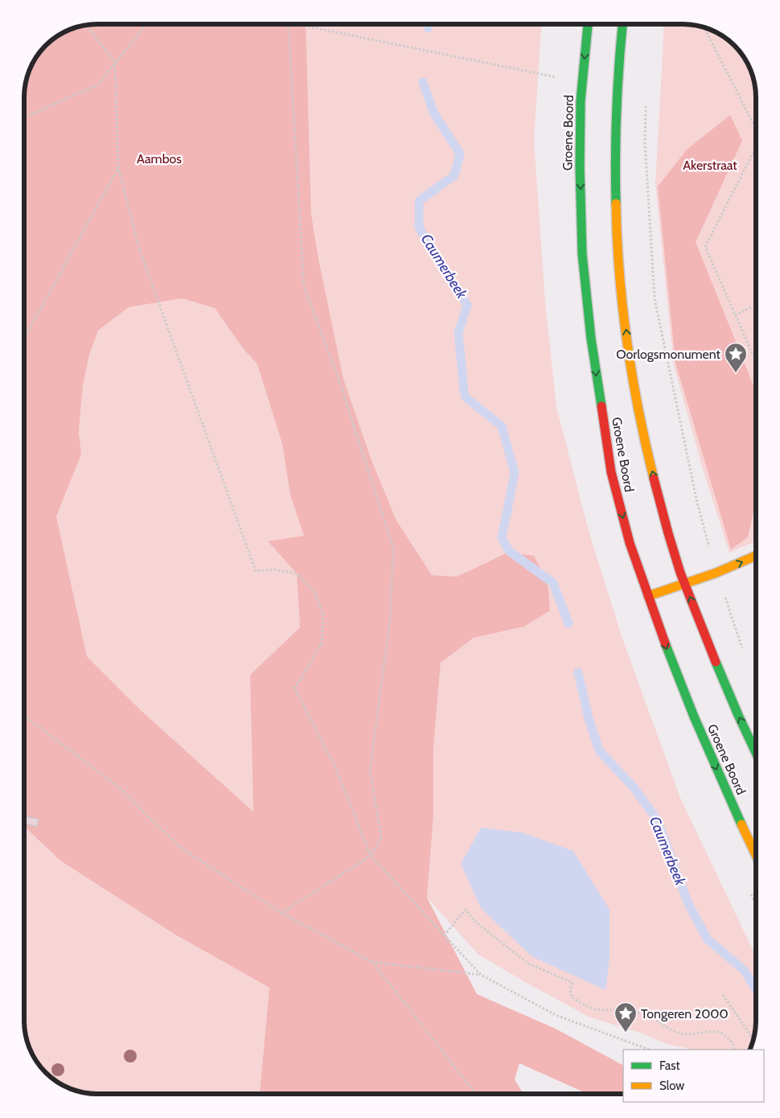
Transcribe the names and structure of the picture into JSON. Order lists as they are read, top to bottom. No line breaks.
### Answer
{"streets":{"street":["Groene Boord"]},"water":["Caumerbeek"],"parks":["Aambos","Akerstraat"],"places":{"place":["Oorlogsmonument","Tongeren 2000"]},"legend":["Fast","Slow"]}
